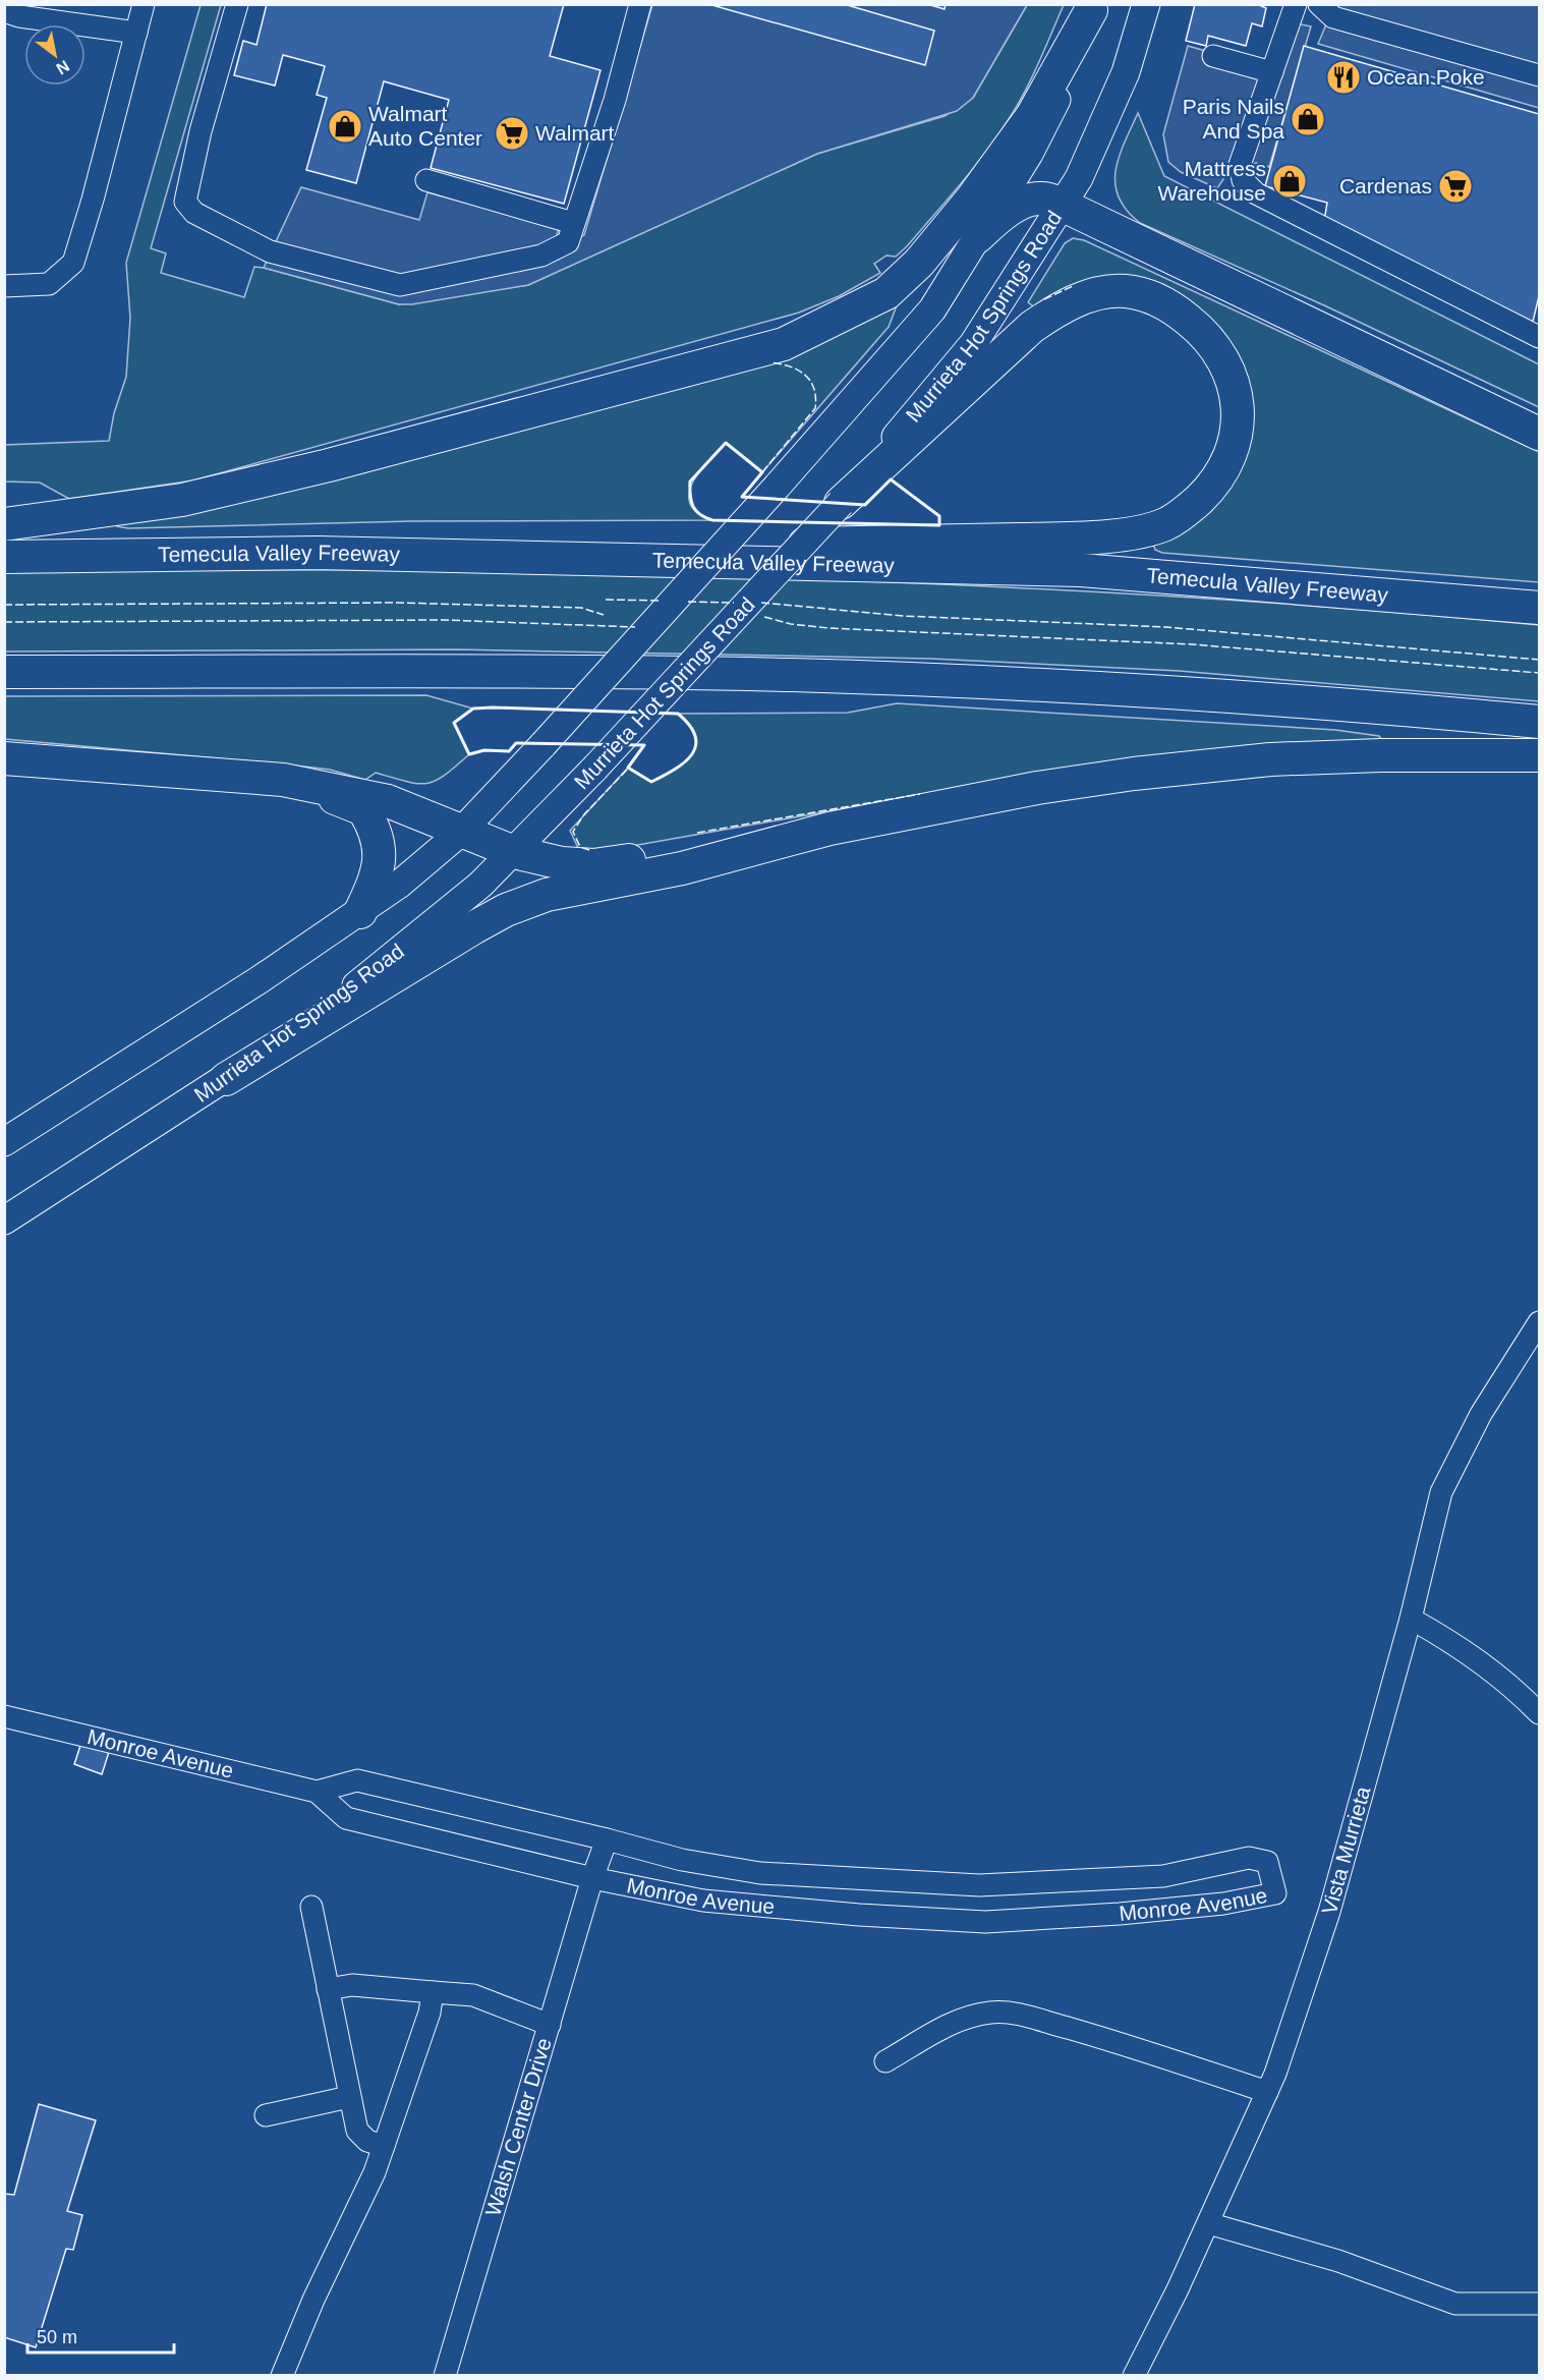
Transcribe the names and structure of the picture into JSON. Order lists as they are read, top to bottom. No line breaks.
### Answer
{"streets":{"highway":["Temecula Valley Freeway"],"main road":["Murrieta Hot Springs Road"],"street":["Monroe Avenue","Vista Murrieta","Walsh Center Drive"]},"crossings":[["Monroe Avenue","Walsh Center Drive"]],"places":{"restaurant":["Ocean Poke"],"shop":["Paris Nails And Spa","Walmart Auto Center","Mattress Warehouse"],"supermarket":["Walmart","Cardenas"]},"scale_bar":"50 m","north":"bottom right"}
